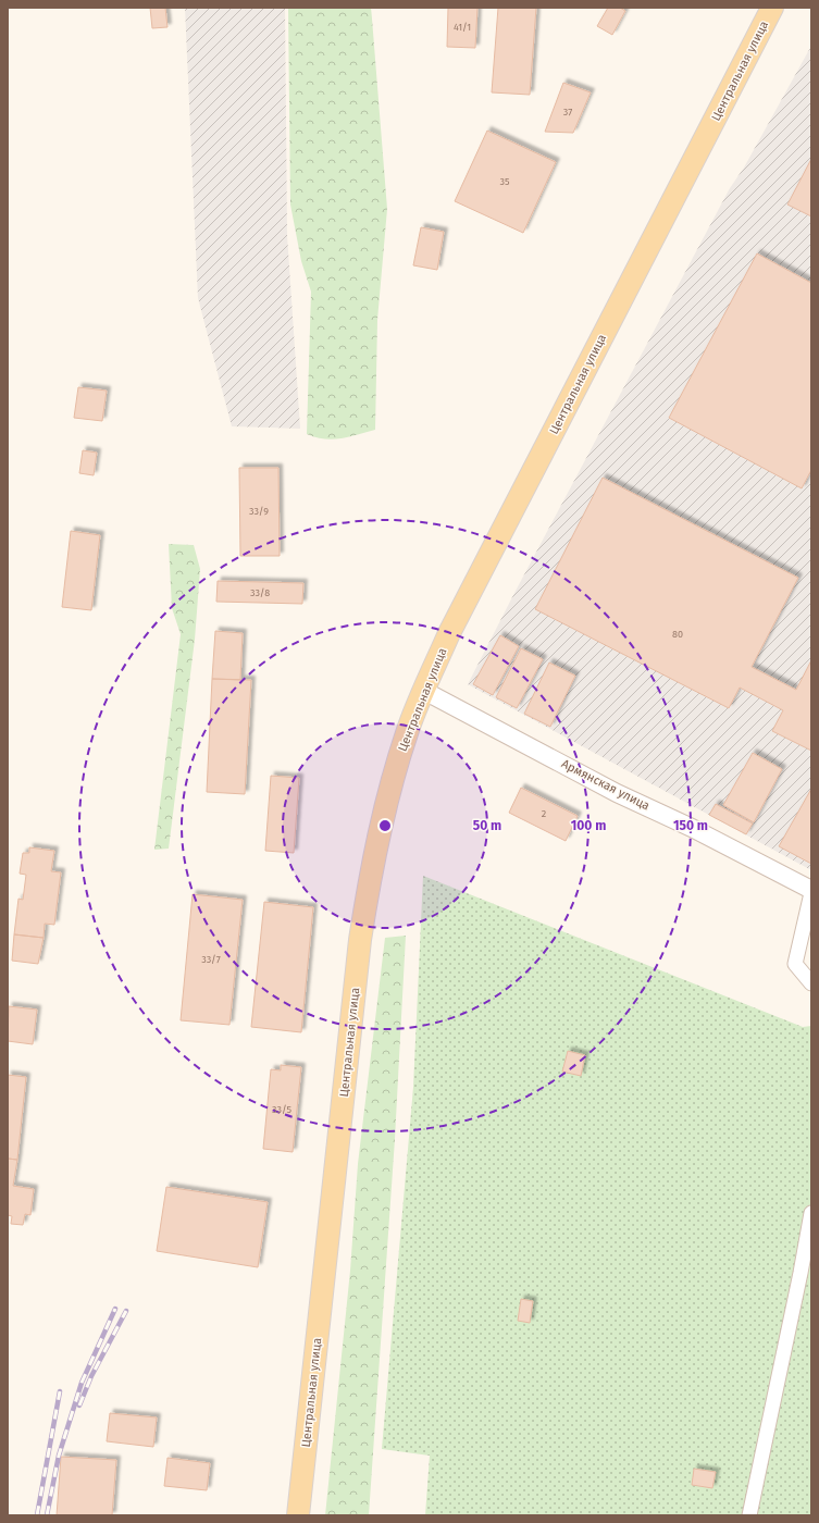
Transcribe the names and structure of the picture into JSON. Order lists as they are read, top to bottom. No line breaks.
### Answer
{"streets":{"main road":["Центральная улица"],"street":["Армянская улица"]},"crossings":[["Центральная улица","Армянская улица"]],"house_numbers":["41/1","37","35","33/9","33/8","80","2","33/7","33/5"],"rings":["50 m","100 m","150 m"]}
